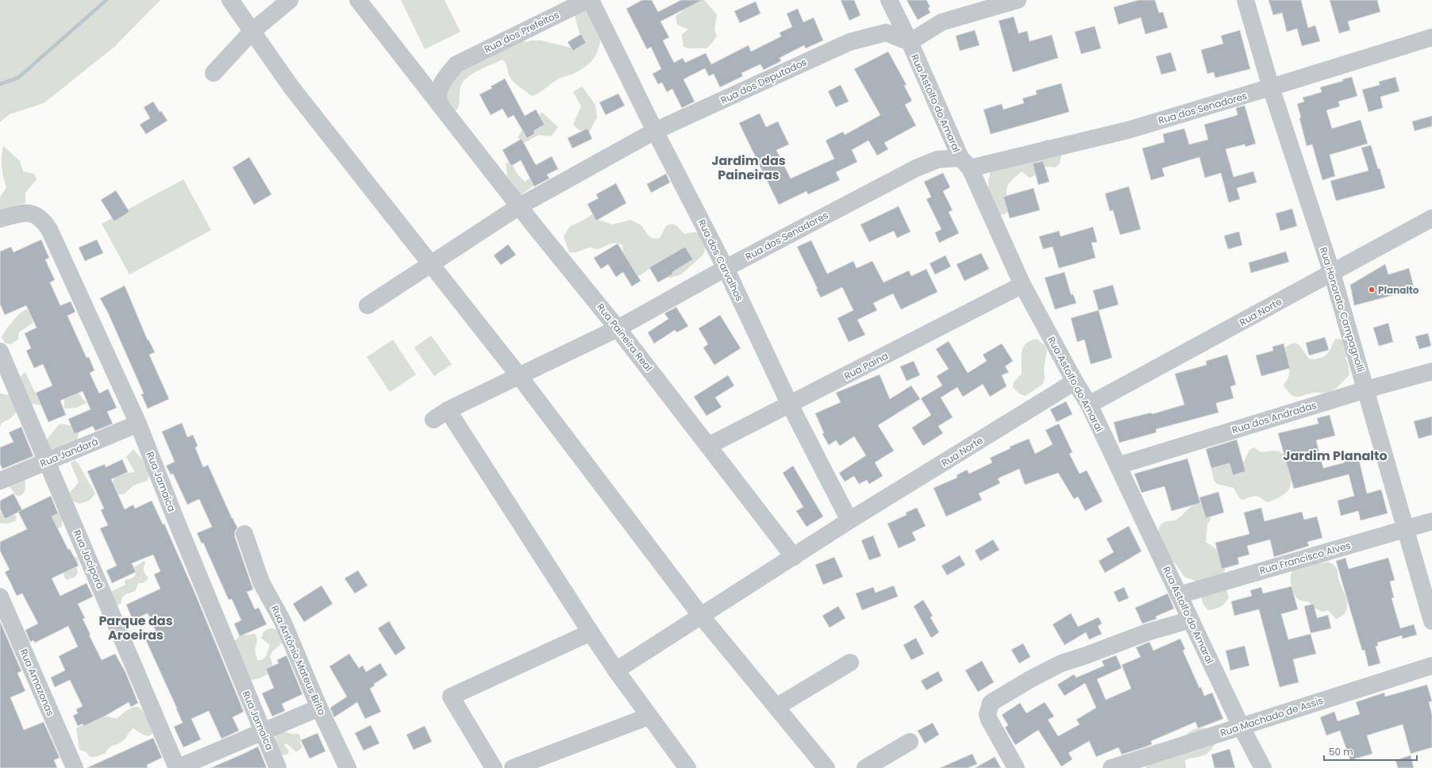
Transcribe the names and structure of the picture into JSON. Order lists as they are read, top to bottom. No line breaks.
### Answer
{"streets":{"street":["Rua dos Prefeitos","Rua dos Deputados","Rua Astolfo do Amaral","Rua dos Senadores","Rua dos Carvalhos","Rua Honorato Campagnolli","Rua Norte","Rua Paineira Real","Rua Paina","Rua dos Andradas","Rua Jandará","Rua Jamaica","Rua Francisco Alves","Rua Jaciporã","Rua Antônio Mateus Brito","Rua Amazonas","Rua Machado de Assis"]},"crossings":[["Rua dos Prefeitos","Rua Paineira Real"],["Rua dos Deputados","Rua Astolfo do Amaral"],["Rua dos Deputados","Rua dos Carvalhos"],["Rua dos Deputados","Rua Paineira Real"],["Rua Astolfo do Amaral","Rua dos Senadores"],["Rua Astolfo do Amaral","Rua Norte"],["Rua Astolfo do Amaral","Rua Paina"],["Rua Astolfo do Amaral","Rua dos Andradas"],["Rua Astolfo do Amaral","Rua Francisco Alves"],["Rua Astolfo do Amaral","Rua Machado de Assis"],["Rua dos Senadores","Rua dos Carvalhos"],["Rua dos Senadores","Rua Honorato Campagnolli"],["Rua dos Senadores","Rua Paineira Real"],["Rua dos Carvalhos","Rua Norte"],["Rua dos Carvalhos","Rua Paina"],["Rua Honorato Campagnolli","Rua Norte"],["Rua Honorato Campagnolli","Rua dos Andradas"],["Rua Honorato Campagnolli","Rua Francisco Alves"],["Rua Paineira Real","Rua Paina"],["Rua Jandará","Rua Jamaica"],["Rua Jandará","Rua Jaciporã"]],"districts":["Jardim das Paineiras","Jardim Planalto","Parque das Aroeiras"],"places":["Planalto"],"scale_bar":"50 m"}
